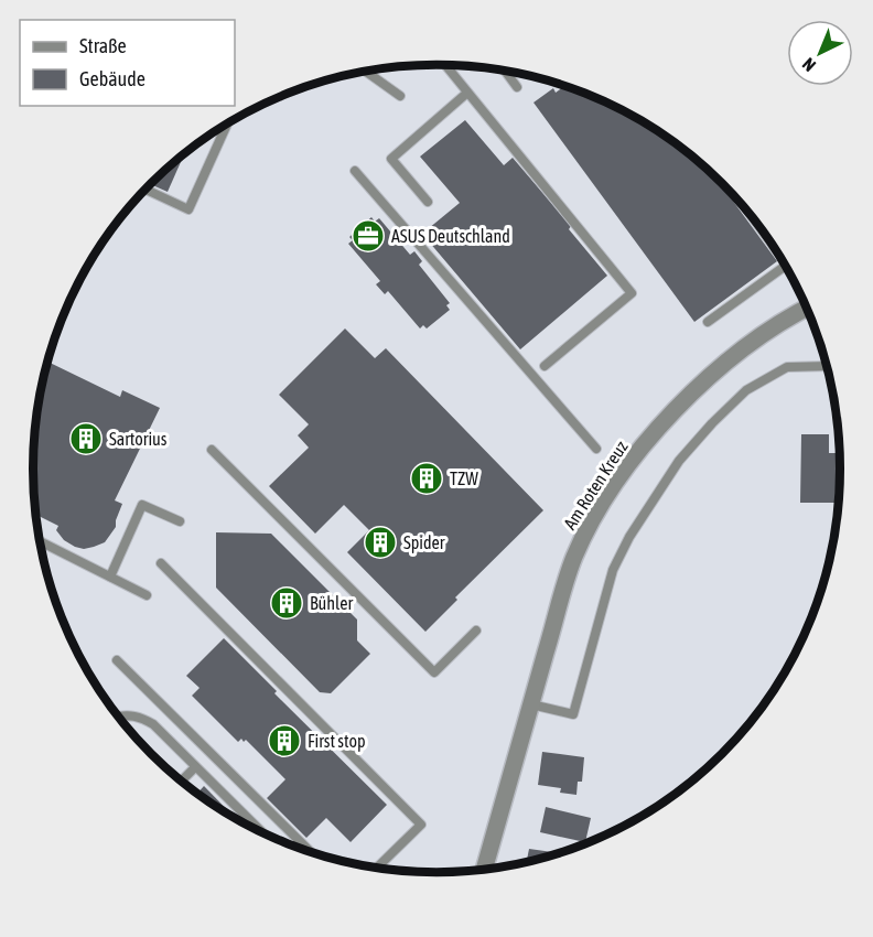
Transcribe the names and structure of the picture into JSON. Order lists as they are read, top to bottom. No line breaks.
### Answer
{"streets":{"street":["Am Roten Kreuz"]},"places":{"office":["ASUS Deutschland"],"building":["Sartorius","TZW","Spider","Bühler","First stop"]},"legend":["Straße","Gebäude"],"north":"bottom left"}
